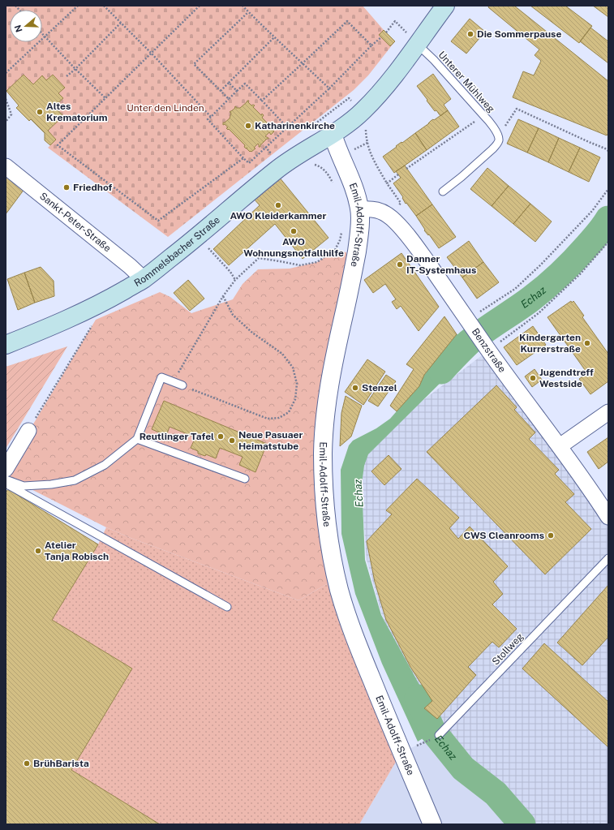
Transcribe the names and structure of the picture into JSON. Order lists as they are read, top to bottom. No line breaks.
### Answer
{"streets":{"main road":["Rommelsbacher Straße"],"street":["Sankt-Peter-Straße","Emil-Adolff-Straße","Benzstraße"],"lane":["Unterer Mühlweg","Stollweg"]},"crossings":[["Sankt-Peter-Straße","Rommelsbacher Straße"],["Emil-Adolff-Straße","Rommelsbacher Straße"],["Emil-Adolff-Straße","Benzstraße"]],"water":["Echaz"],"parks":["Unter den Linden"],"places":["Die Sommerpause","Altes Krematorium","Katharinenkirche","Friedhof","AWO Kleiderkammer","AWO Wohnungsnotfallhilfe","Danner IT-Systemhaus","Kindergarten Kurrerstraße","Jugendtreff Westside","Stenzel","Reutlinger Tafel","Neue Pasuaer Heimatstube","CWS Cleanrooms","Atelier Tanja Robisch","BrühBarista"],"north":"left"}
